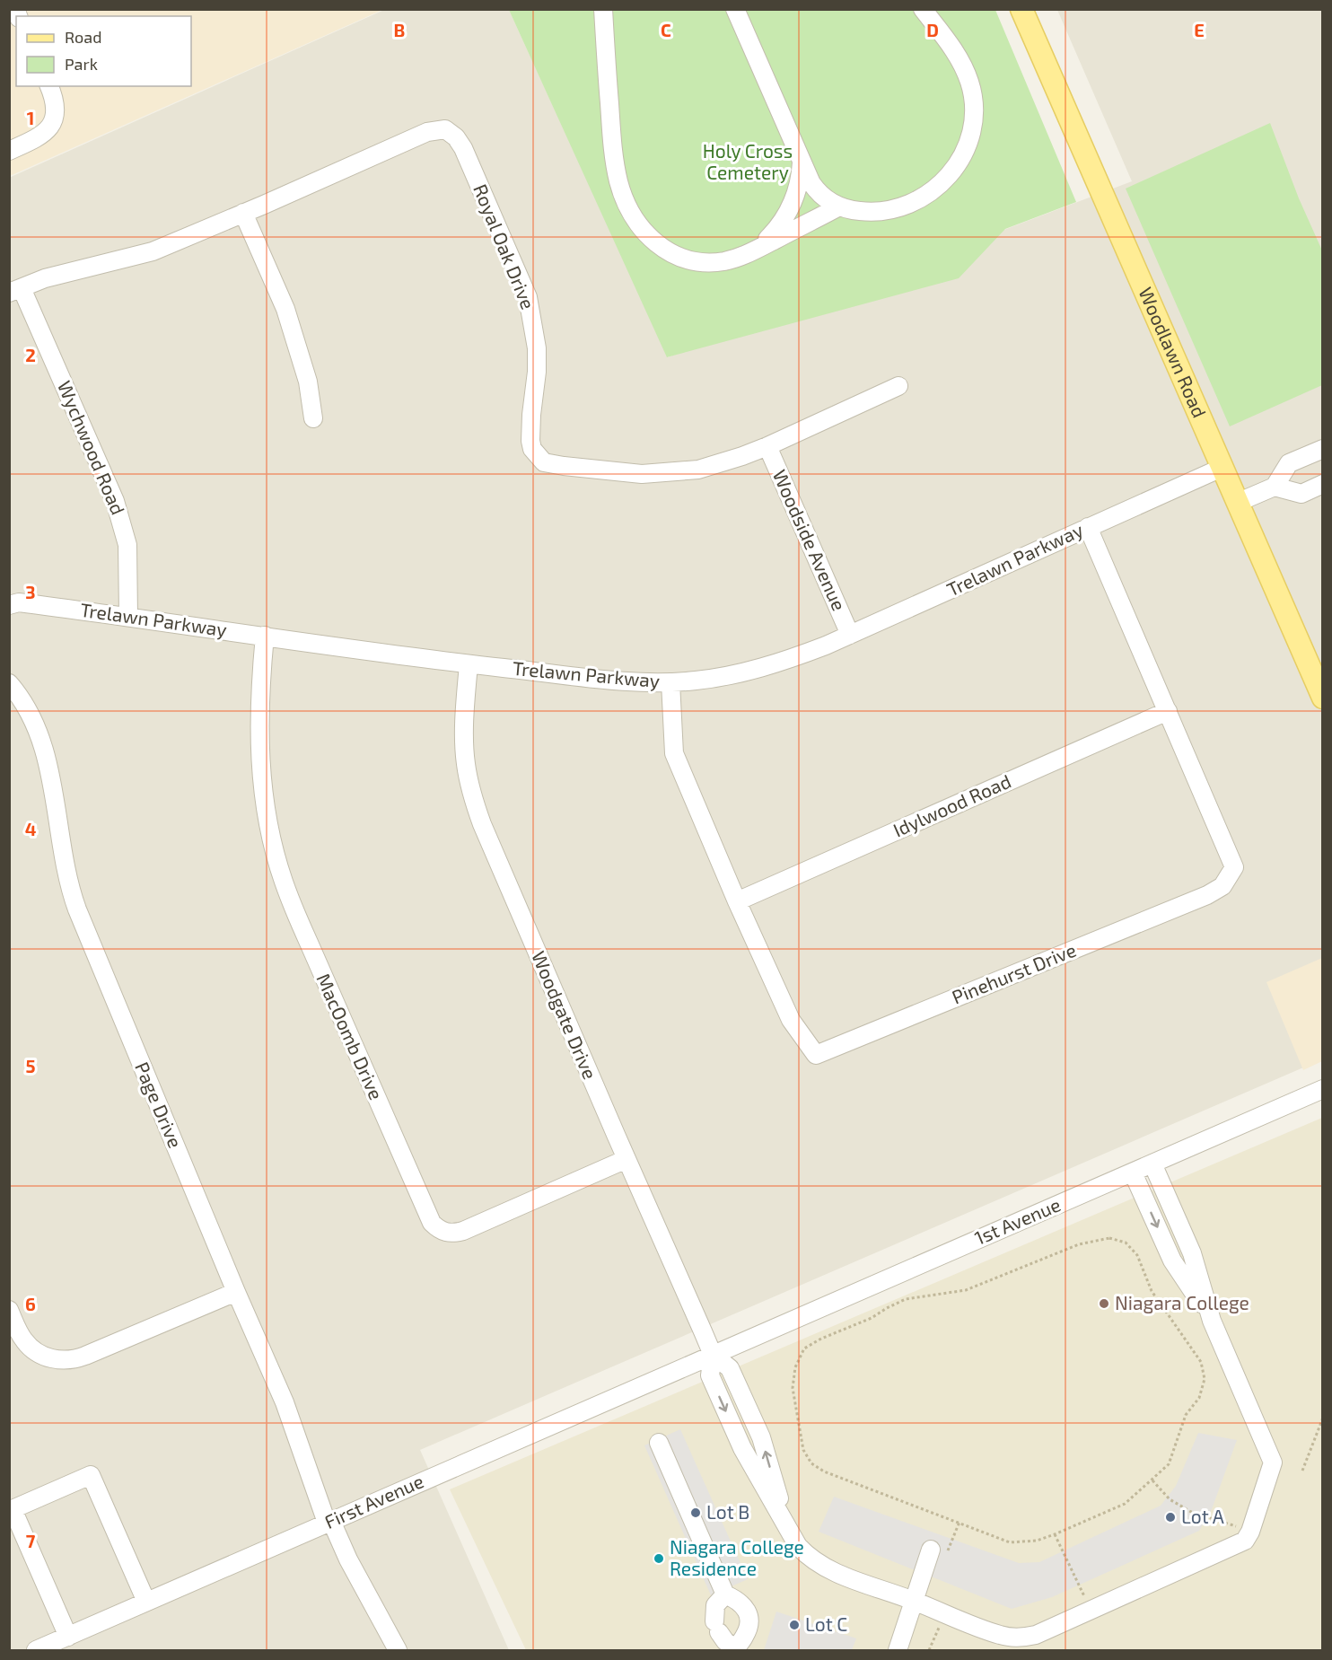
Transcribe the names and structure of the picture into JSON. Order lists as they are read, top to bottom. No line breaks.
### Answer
{"streets":{"main road":["Woodlawn Road"],"street":["Royal Oak Drive","Wychwood Road","Woodside Avenue","Trelawn Parkway","Idylwood Road","Pinehurst Drive","Woodgate Drive","MacOomb Drive","Page Drive","1st Avenue","First Avenue"]},"crossings":[["Royal Oak Drive","Wychwood Road"],["Royal Oak Drive","Woodside Avenue"],["Woodlawn Road","Trelawn Parkway"],["Wychwood Road","Trelawn Parkway"],["Woodside Avenue","Trelawn Parkway"],["Trelawn Parkway","Pinehurst Drive"],["Trelawn Parkway","Woodgate Drive"],["Trelawn Parkway","MacOomb Drive"],["Idylwood Road","Pinehurst Drive"],["Woodgate Drive","MacOomb Drive"],["Woodgate Drive","1st Avenue"],["Woodgate Drive","First Avenue"],["Page Drive","First Avenue"],["1st Avenue","First Avenue"]],"parks":["Holy Cross Cemetery"],"places":["Niagara College","Lot B","Lot A","Niagara College Residence","Lot C"],"legend":["Road","Park"],"grid":{"columns":["B","C","D","E"],"rows":["1","2","3","4","5","6","7"]}}
